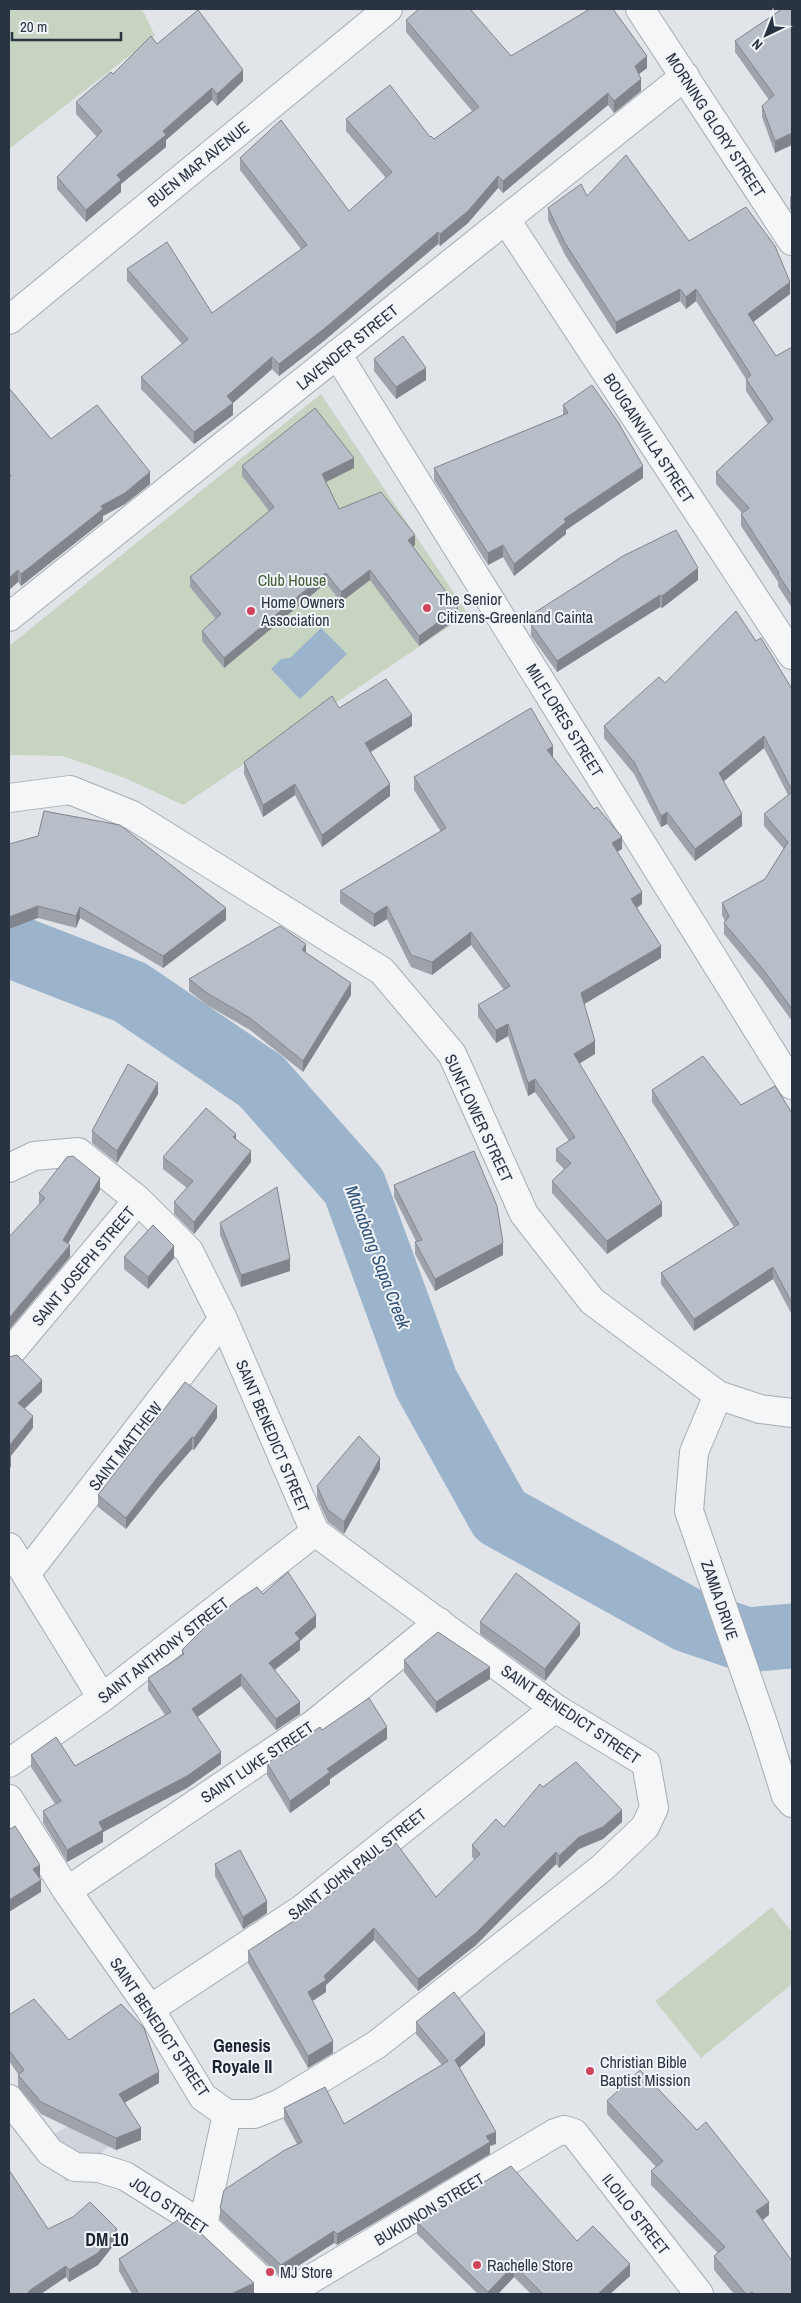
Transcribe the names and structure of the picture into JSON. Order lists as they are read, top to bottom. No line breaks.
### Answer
{"streets":{"street":["MORNING GLORY STREET","BUEN MAR AVENUE","LAVENDER STREET","BOUGAINVILLA STREET","MILFLORES STREET","SUNFLOWER STREET","SAINT JOSEPH STREET","SAINT BENEDICT STREET","SAINT MATTHEW","ZAMIA DRIVE","SAINT ANTHONY STREET","SAINT LUKE STREET","SAINT JOHN PAUL STREET","JOLO STREET","BUKIDNON STREET","ILOILO STREET"]},"crossings":[["MORNING GLORY STREET","LAVENDER STREET"],["LAVENDER STREET","BOUGAINVILLA STREET"],["LAVENDER STREET","MILFLORES STREET"],["SUNFLOWER STREET","ZAMIA DRIVE"],["SAINT JOSEPH STREET","SAINT BENEDICT STREET"],["SAINT BENEDICT STREET","SAINT MATTHEW"],["SAINT BENEDICT STREET","SAINT ANTHONY STREET"],["SAINT BENEDICT STREET","SAINT LUKE STREET"],["SAINT BENEDICT STREET","SAINT JOHN PAUL STREET"],["BUKIDNON STREET","ILOILO STREET"]],"districts":["Genesis Royale II","DM 10"],"water":["Mahabang Sapa Creek"],"parks":["Club House"],"places":["The Senior Citizens-Greenland Cainta","Home Owners Association","Christian Bible Baptist Mission","Rachelle Store","MJ Store"],"scale_bar":"20 m","north":"bottom left"}
